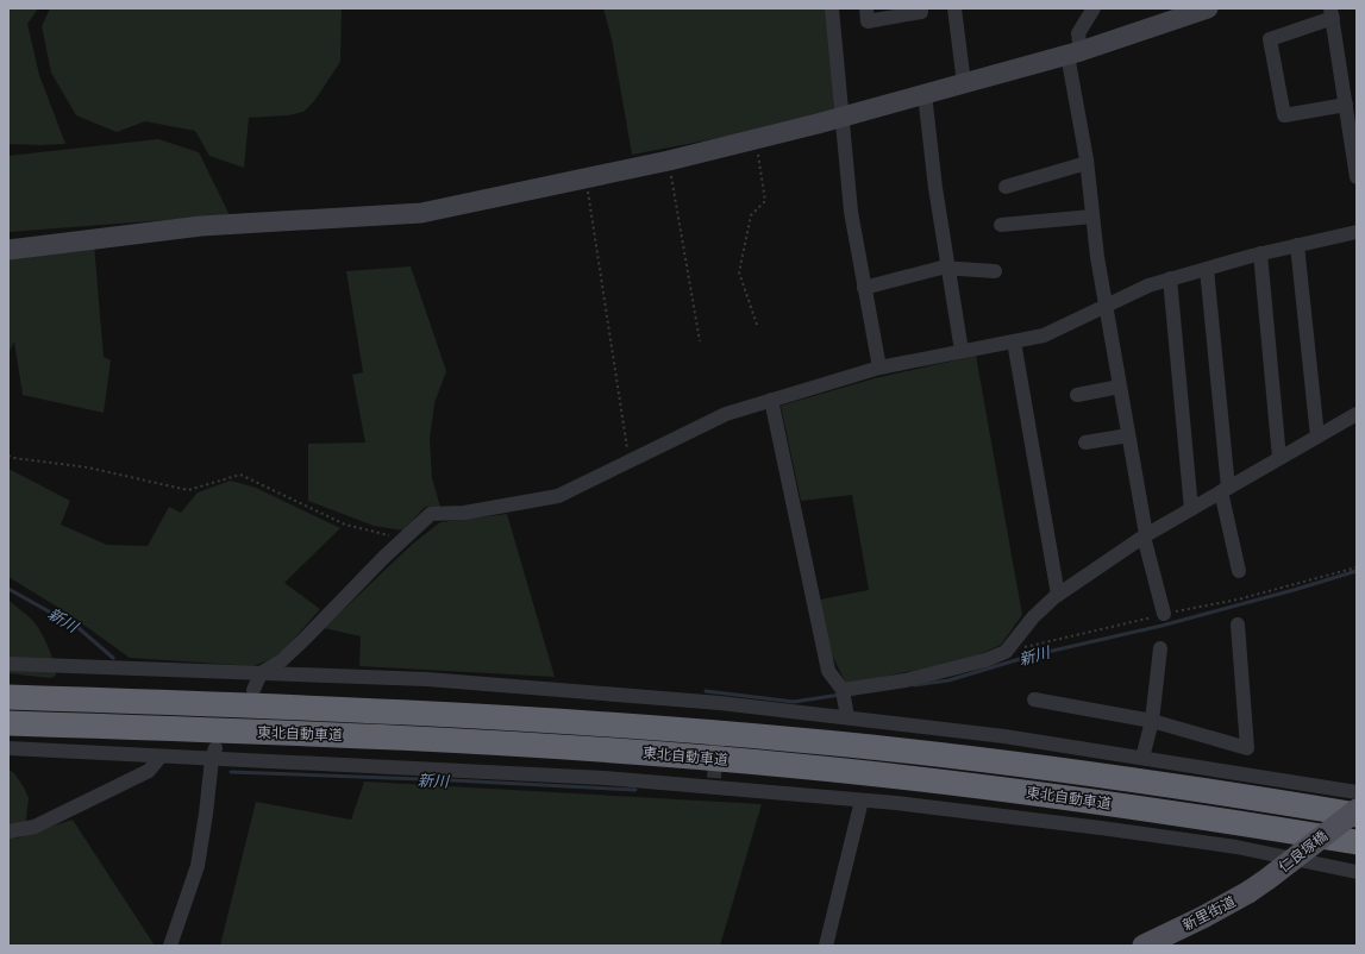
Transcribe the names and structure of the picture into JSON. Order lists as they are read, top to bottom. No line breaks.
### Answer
{"streets":{"highway":["東北自動車道"],"main road":["仁良塚橋","新里街道"]},"crossings":[["仁良塚橋","新里街道"]],"water":["新川"]}
